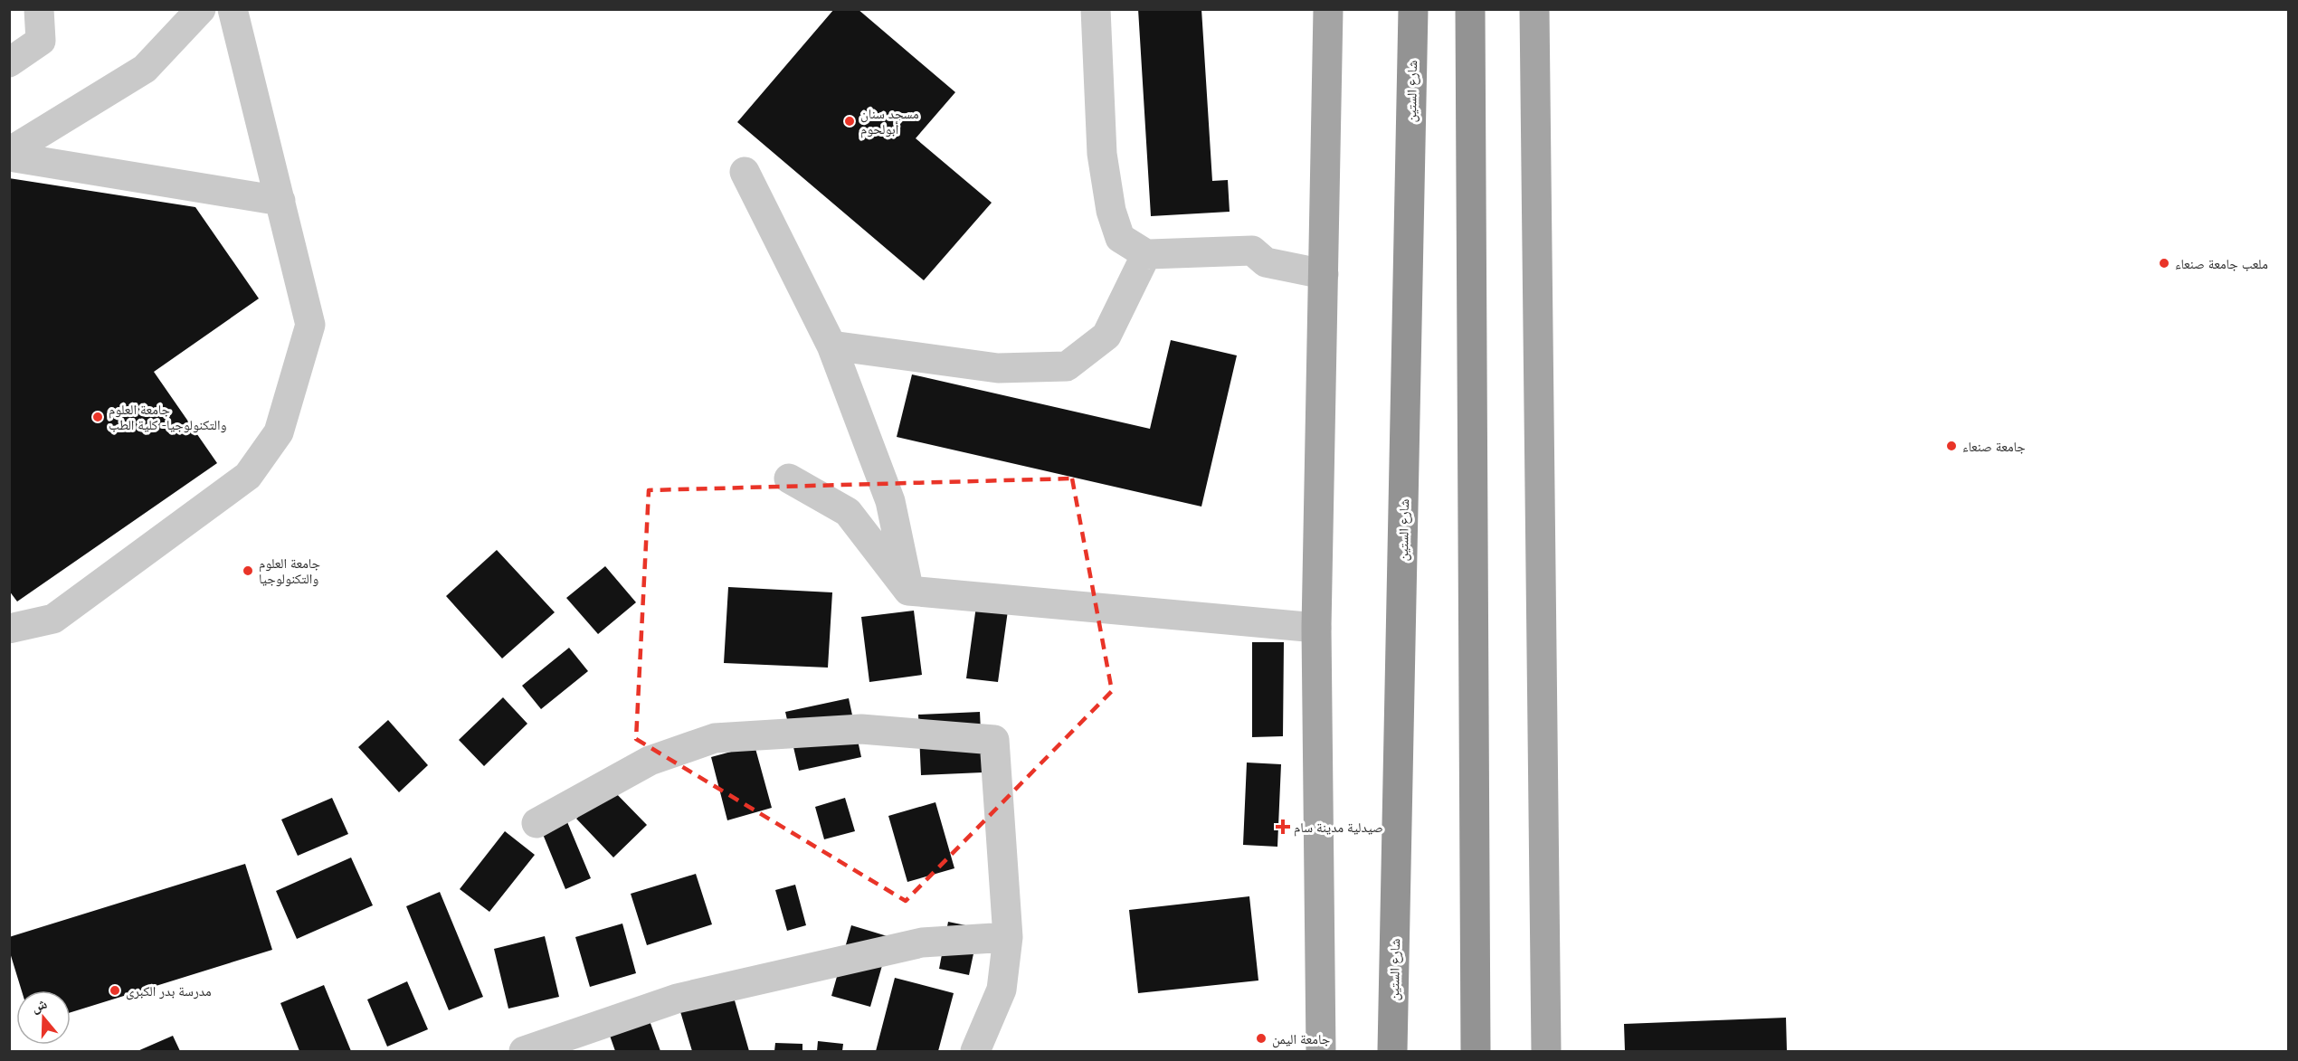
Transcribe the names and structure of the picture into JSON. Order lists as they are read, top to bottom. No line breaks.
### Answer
{"streets":{"highway":["شارع الستين"]},"places":{"other":["مسجد سنان أبولحوم","ملعب جامعة صنعاء","جامعة العلوم والتكنولوجيا- كلية الطب","جامعة صنعاء","جامعة العلوم والتكنولوجيا","مدرسة بدر الكبرى","جامعة اليمن"],"health":["صيدلية مدينة سام"]},"north":"top"}
